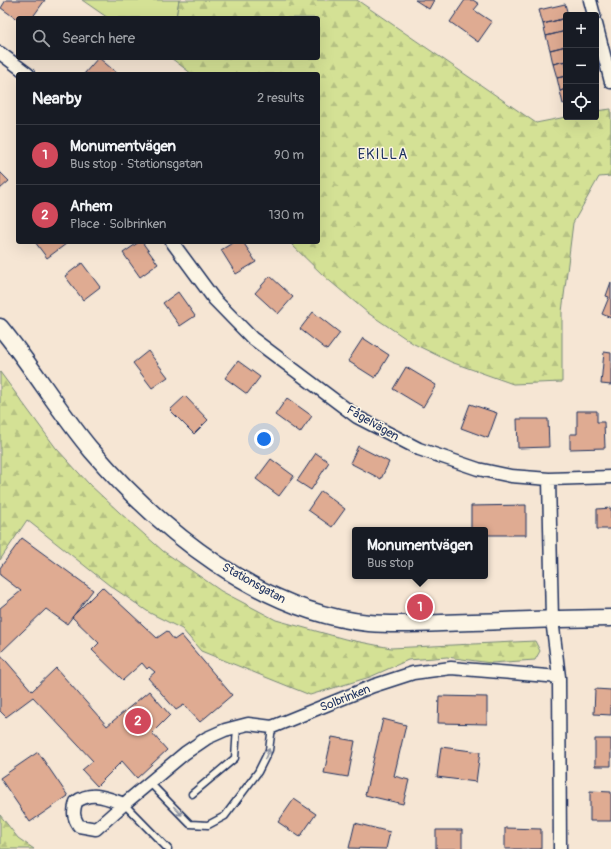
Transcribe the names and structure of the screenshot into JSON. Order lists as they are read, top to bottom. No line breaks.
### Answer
{"streets":{"street":["Fågelvägen","Stationsgatan","Solbrinken"]},"districts":["EKILLA"],"page":{"map_buttons":["+","−"],"search":"Search here","heading":["Nearby","2 results"],"list":[{"mark":"1","name":"Monumentvägen","note":"Bus stop · Stationsgatan","value":"90 m"},{"mark":"2","name":"Arhem","note":"Place · Solbrinken","value":"130 m"}],"popup":["Monumentvägen","Bus stop"],"pins":["1","2"]}}
